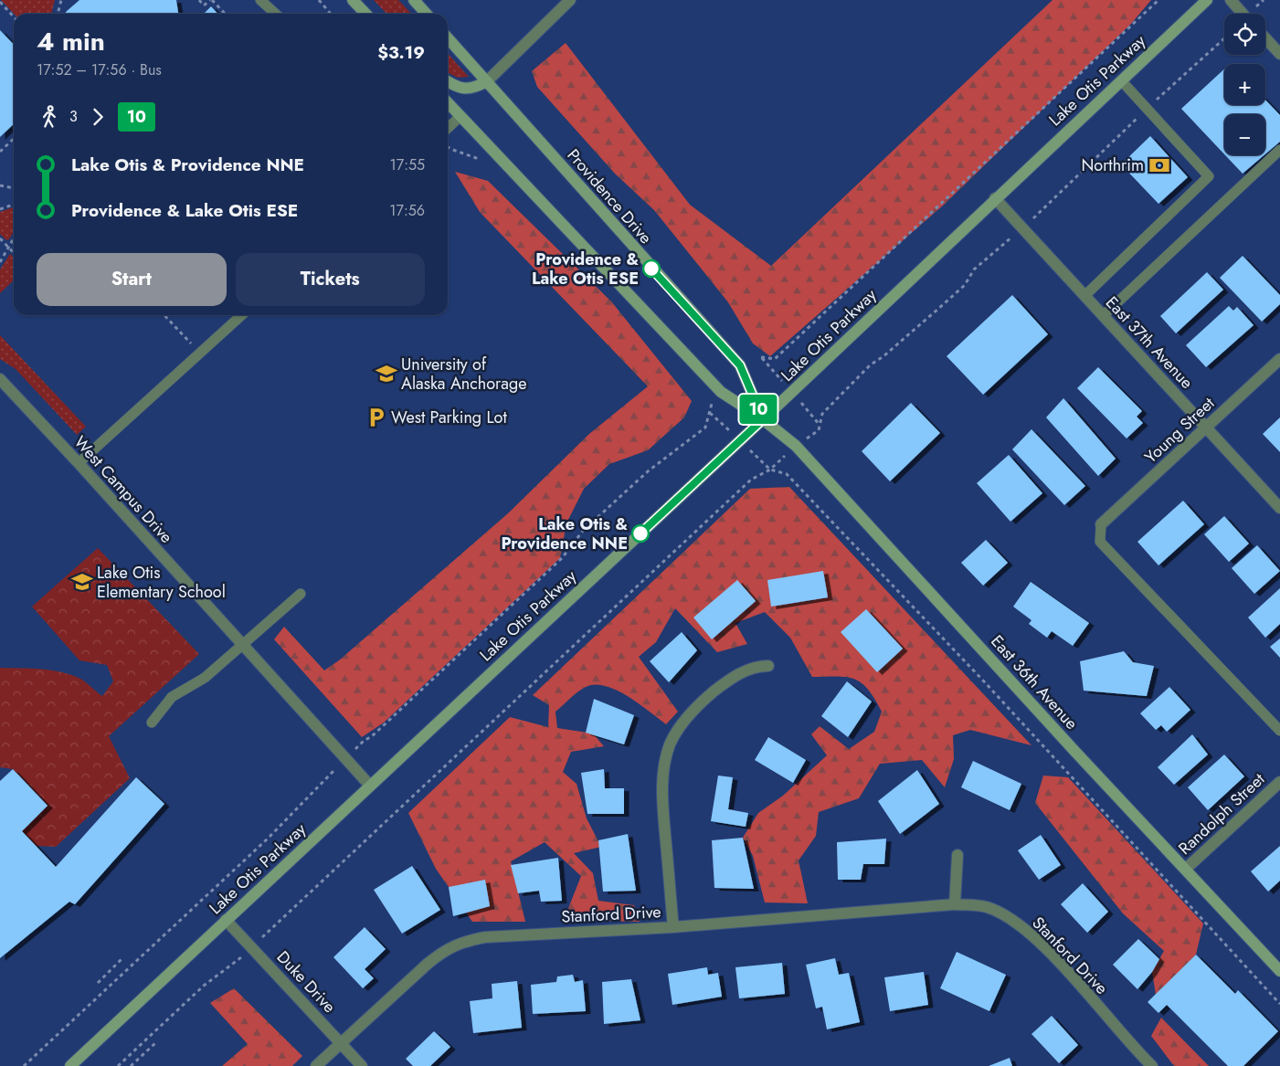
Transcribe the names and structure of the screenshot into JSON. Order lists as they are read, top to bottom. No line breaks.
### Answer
{"streets":{"main road":["Lake Otis Parkway","Providence Drive","East 36th Avenue"],"street":["East 37th Avenue","Young Street","West Campus Drive","Randolph Street","Stanford Drive","Duke Drive"]},"crossings":[["Lake Otis Parkway","Providence Drive"],["Lake Otis Parkway","East 37th Avenue"],["Lake Otis Parkway","West Campus Drive"],["Lake Otis Parkway","East 36th Avenue"],["Lake Otis Parkway","Duke Drive"],["Providence Drive","East 36th Avenue"],["East 37th Avenue","Young Street"],["East 36th Avenue","Randolph Street"],["Stanford Drive","Duke Drive"]],"places":{"bank":["Northrim"],"other":["Providence & Lake Otis ESE","Lake Otis & Providence NNE"],"school or university":["University of Alaska Anchorage","Lake Otis Elementary School"],"parking":["West Parking Lot"]},"lines":["bus line 10"],"page":{"on_map":"10","map_buttons":["+","−"],"heading":["4 min","17:52 – 17:56 · Bus","$3.19"],"legs":["3","10"],"list":[{"name":"Lake Otis & Providence NNE","value":"17:55"},{"name":"Providence & Lake Otis ESE","value":"17:56"}],"buttons":["Start","Tickets"]}}
